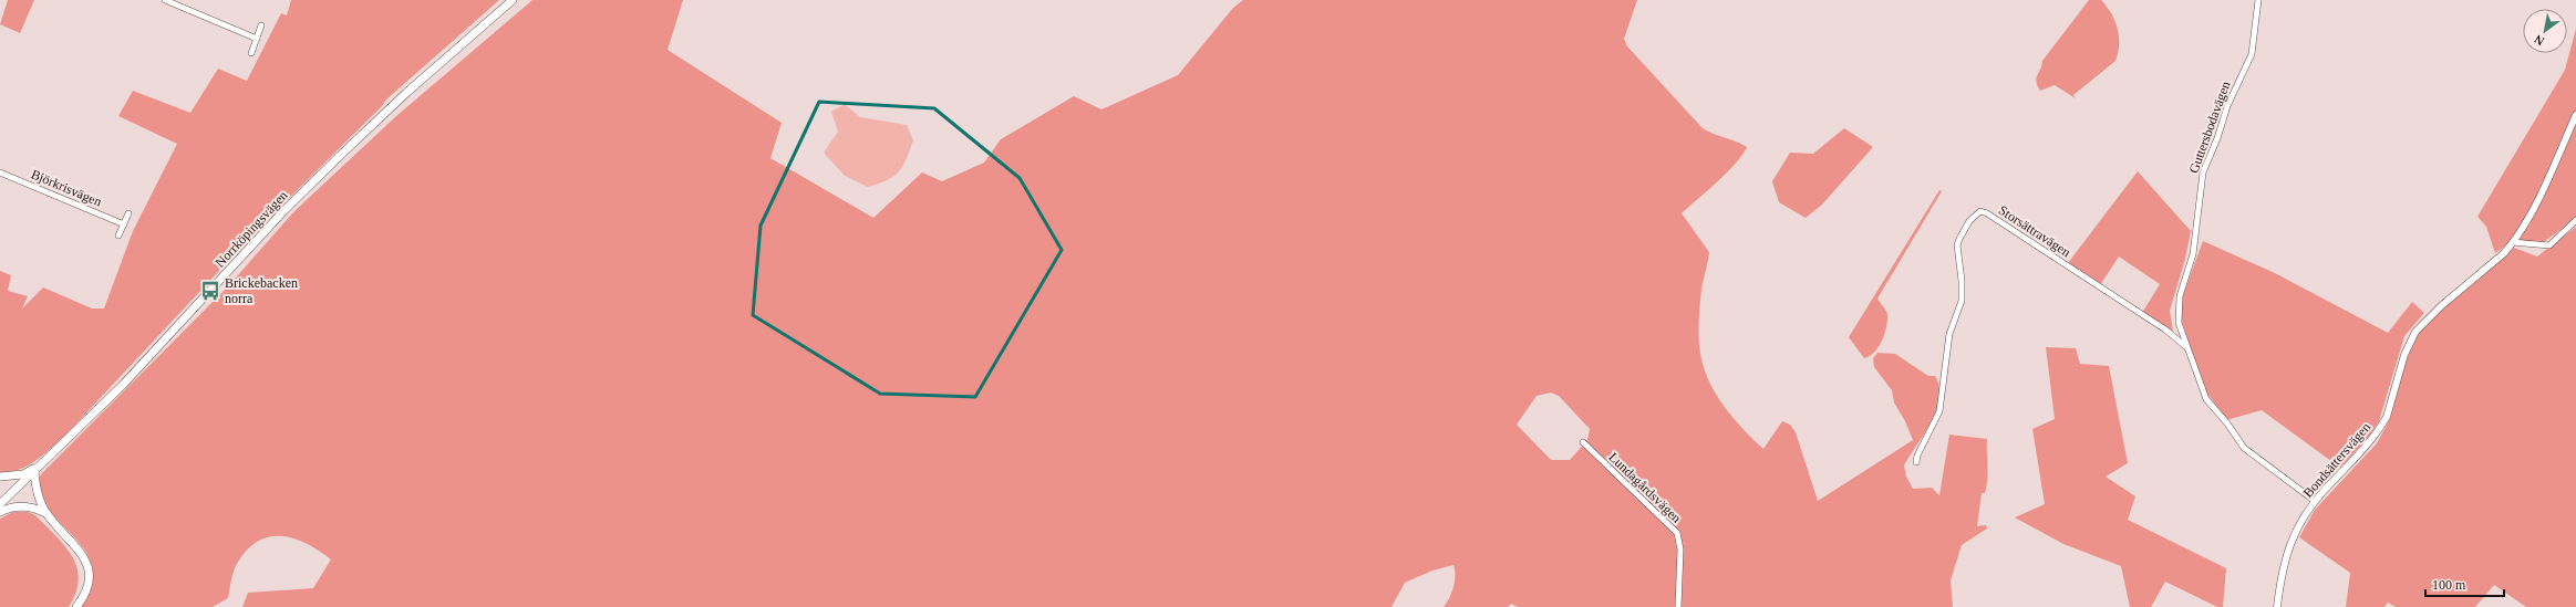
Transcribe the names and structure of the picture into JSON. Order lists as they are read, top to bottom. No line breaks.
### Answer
{"streets":{"main road":["Norrköpingsvägen"],"street":["Guttersbodavägen","Björkrisvägen","Storsättravägen","Bondsättersvägen","Lundagårdsvägen"]},"crossings":[["Guttersbodavägen","Storsättravägen"],["Guttersbodavägen","Bondsättersvägen"]],"places":{"bus stop":["Brickebacken norra"]},"scale_bar":"100 m","north":"bottom left"}
